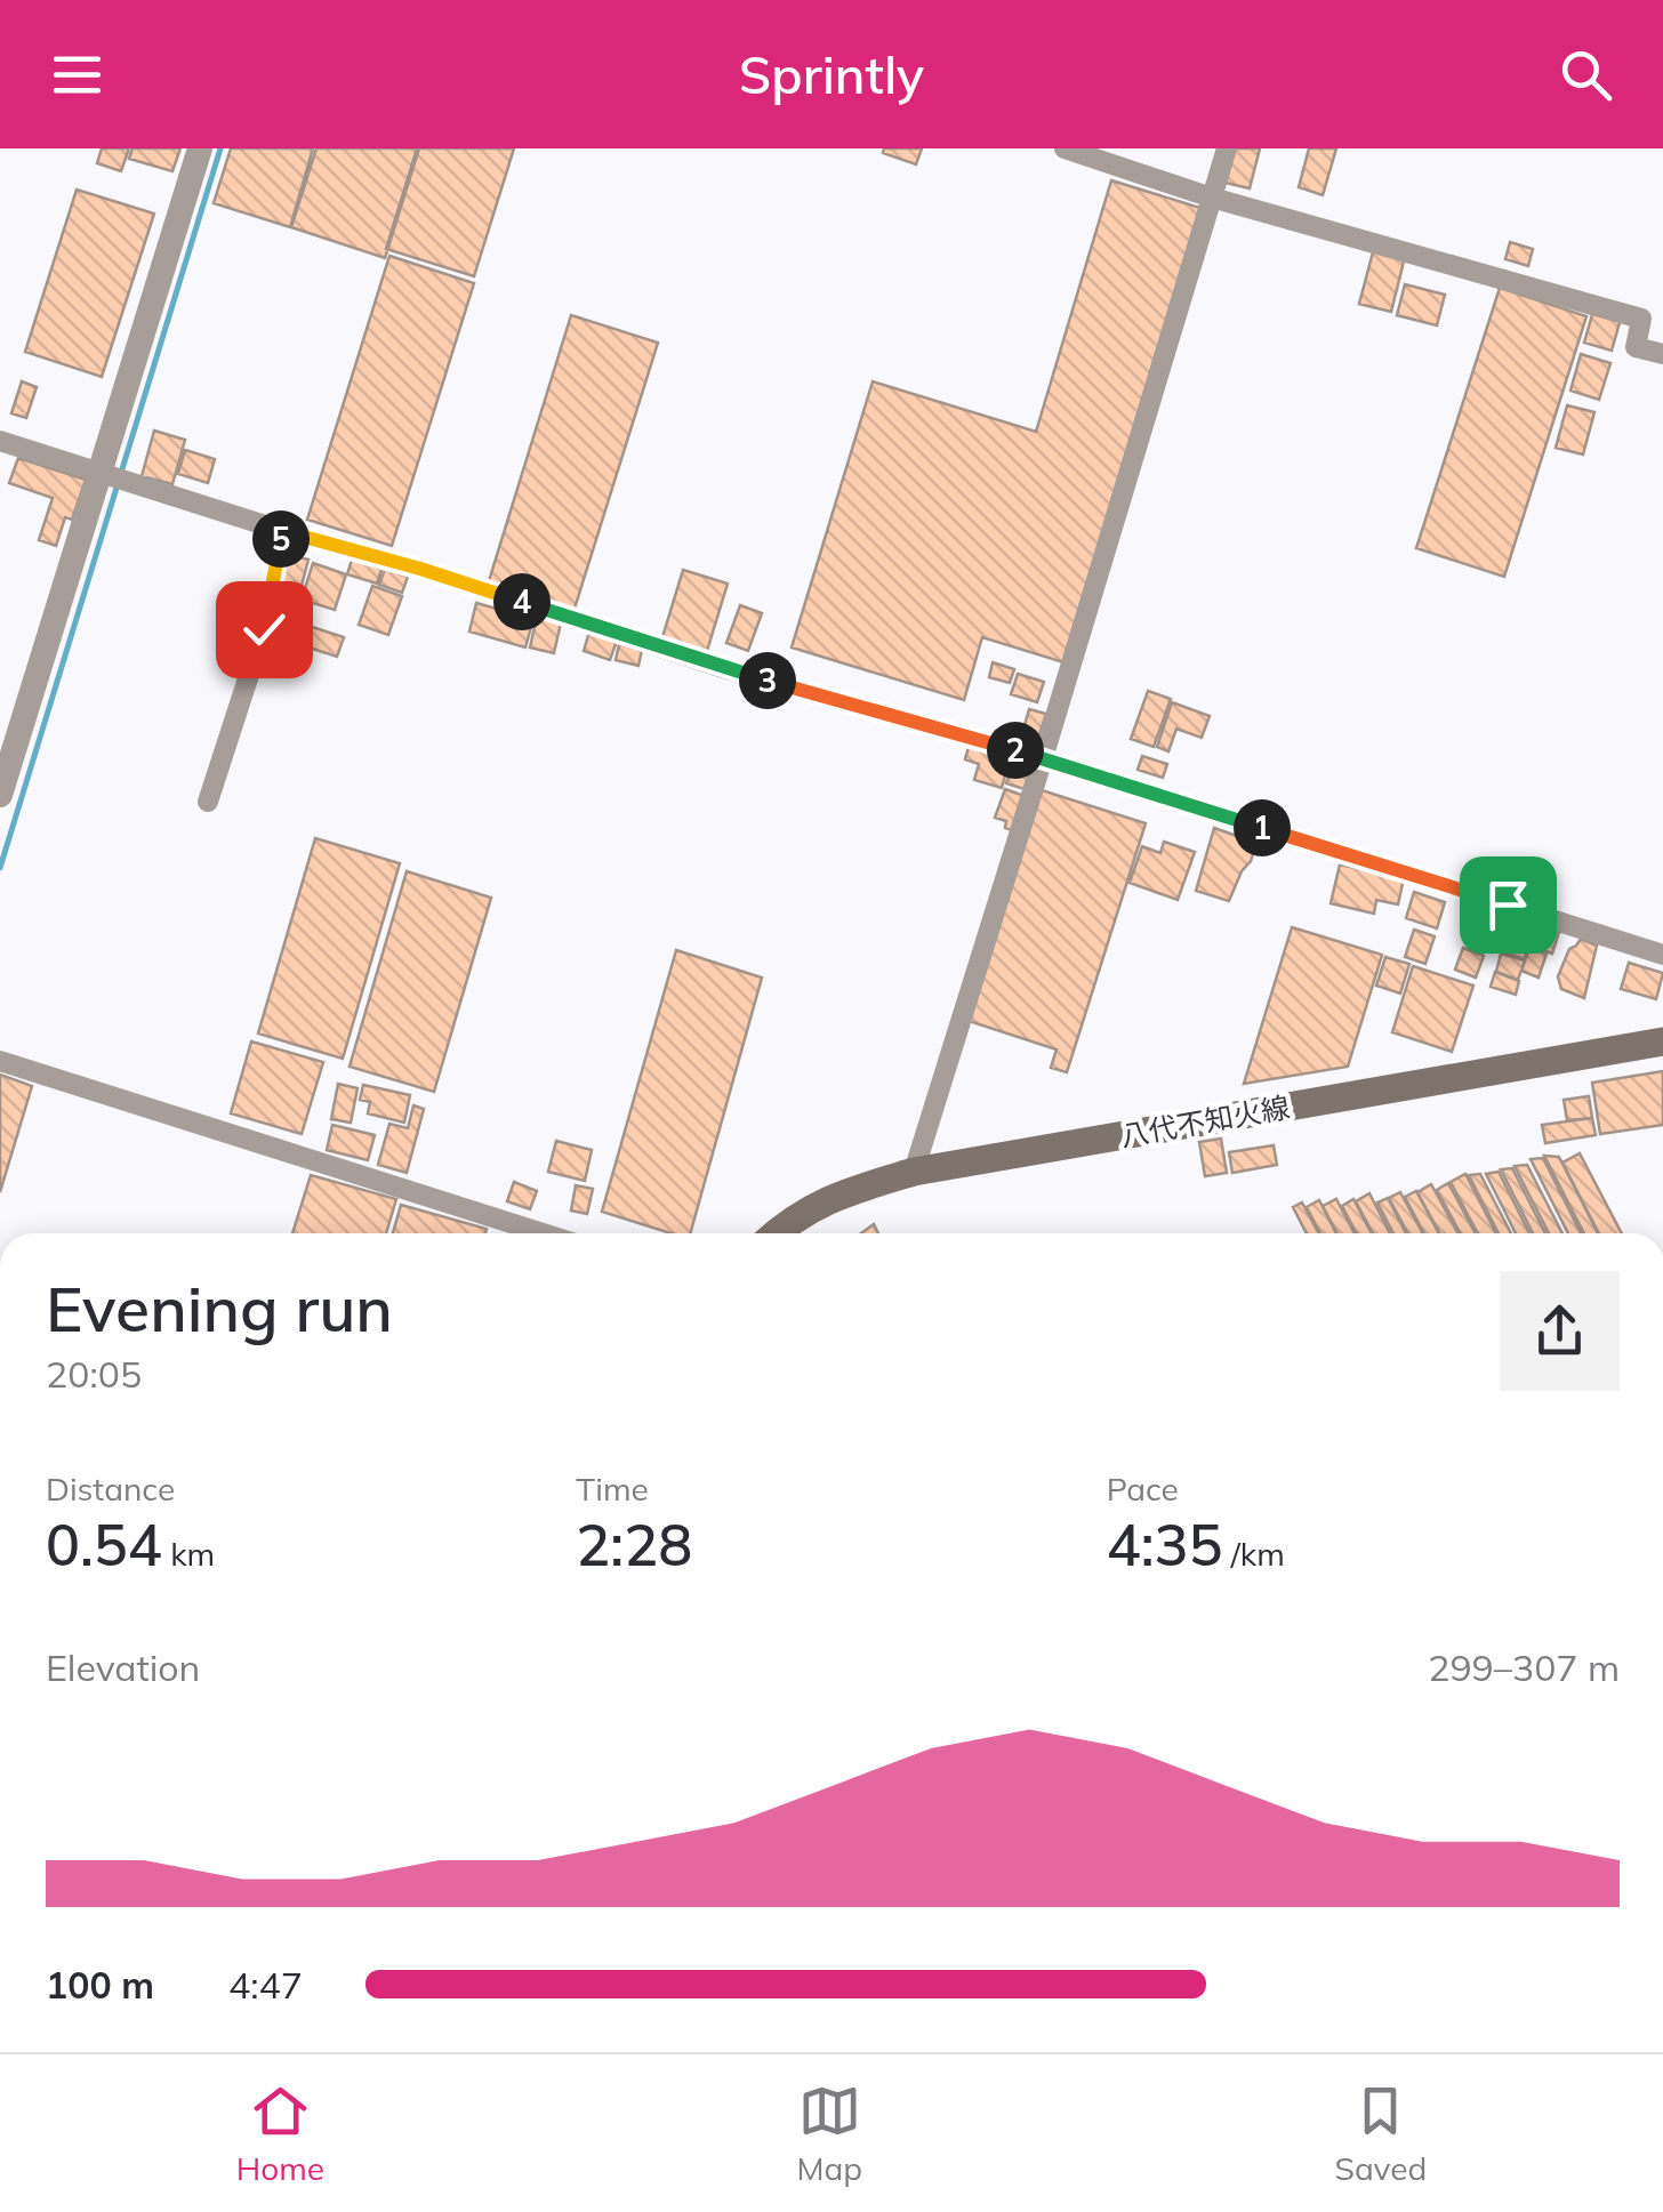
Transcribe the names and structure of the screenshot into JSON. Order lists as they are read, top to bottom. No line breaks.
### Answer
{"streets":{"main road":["八代不知火線"]},"page":{"header":"Sprintly","pins":["5","4","3","2","1"],"heading":["Evening run","20:05"],"stats":[["Distance","0.54 km"],["Time","2:28"],["Pace","4:35 /km"]],"chart":["Elevation","299–307 m"],"list":[{"name":"100 m","note":"4:47"}],"tabs":["Home","Map","Saved"]}}
